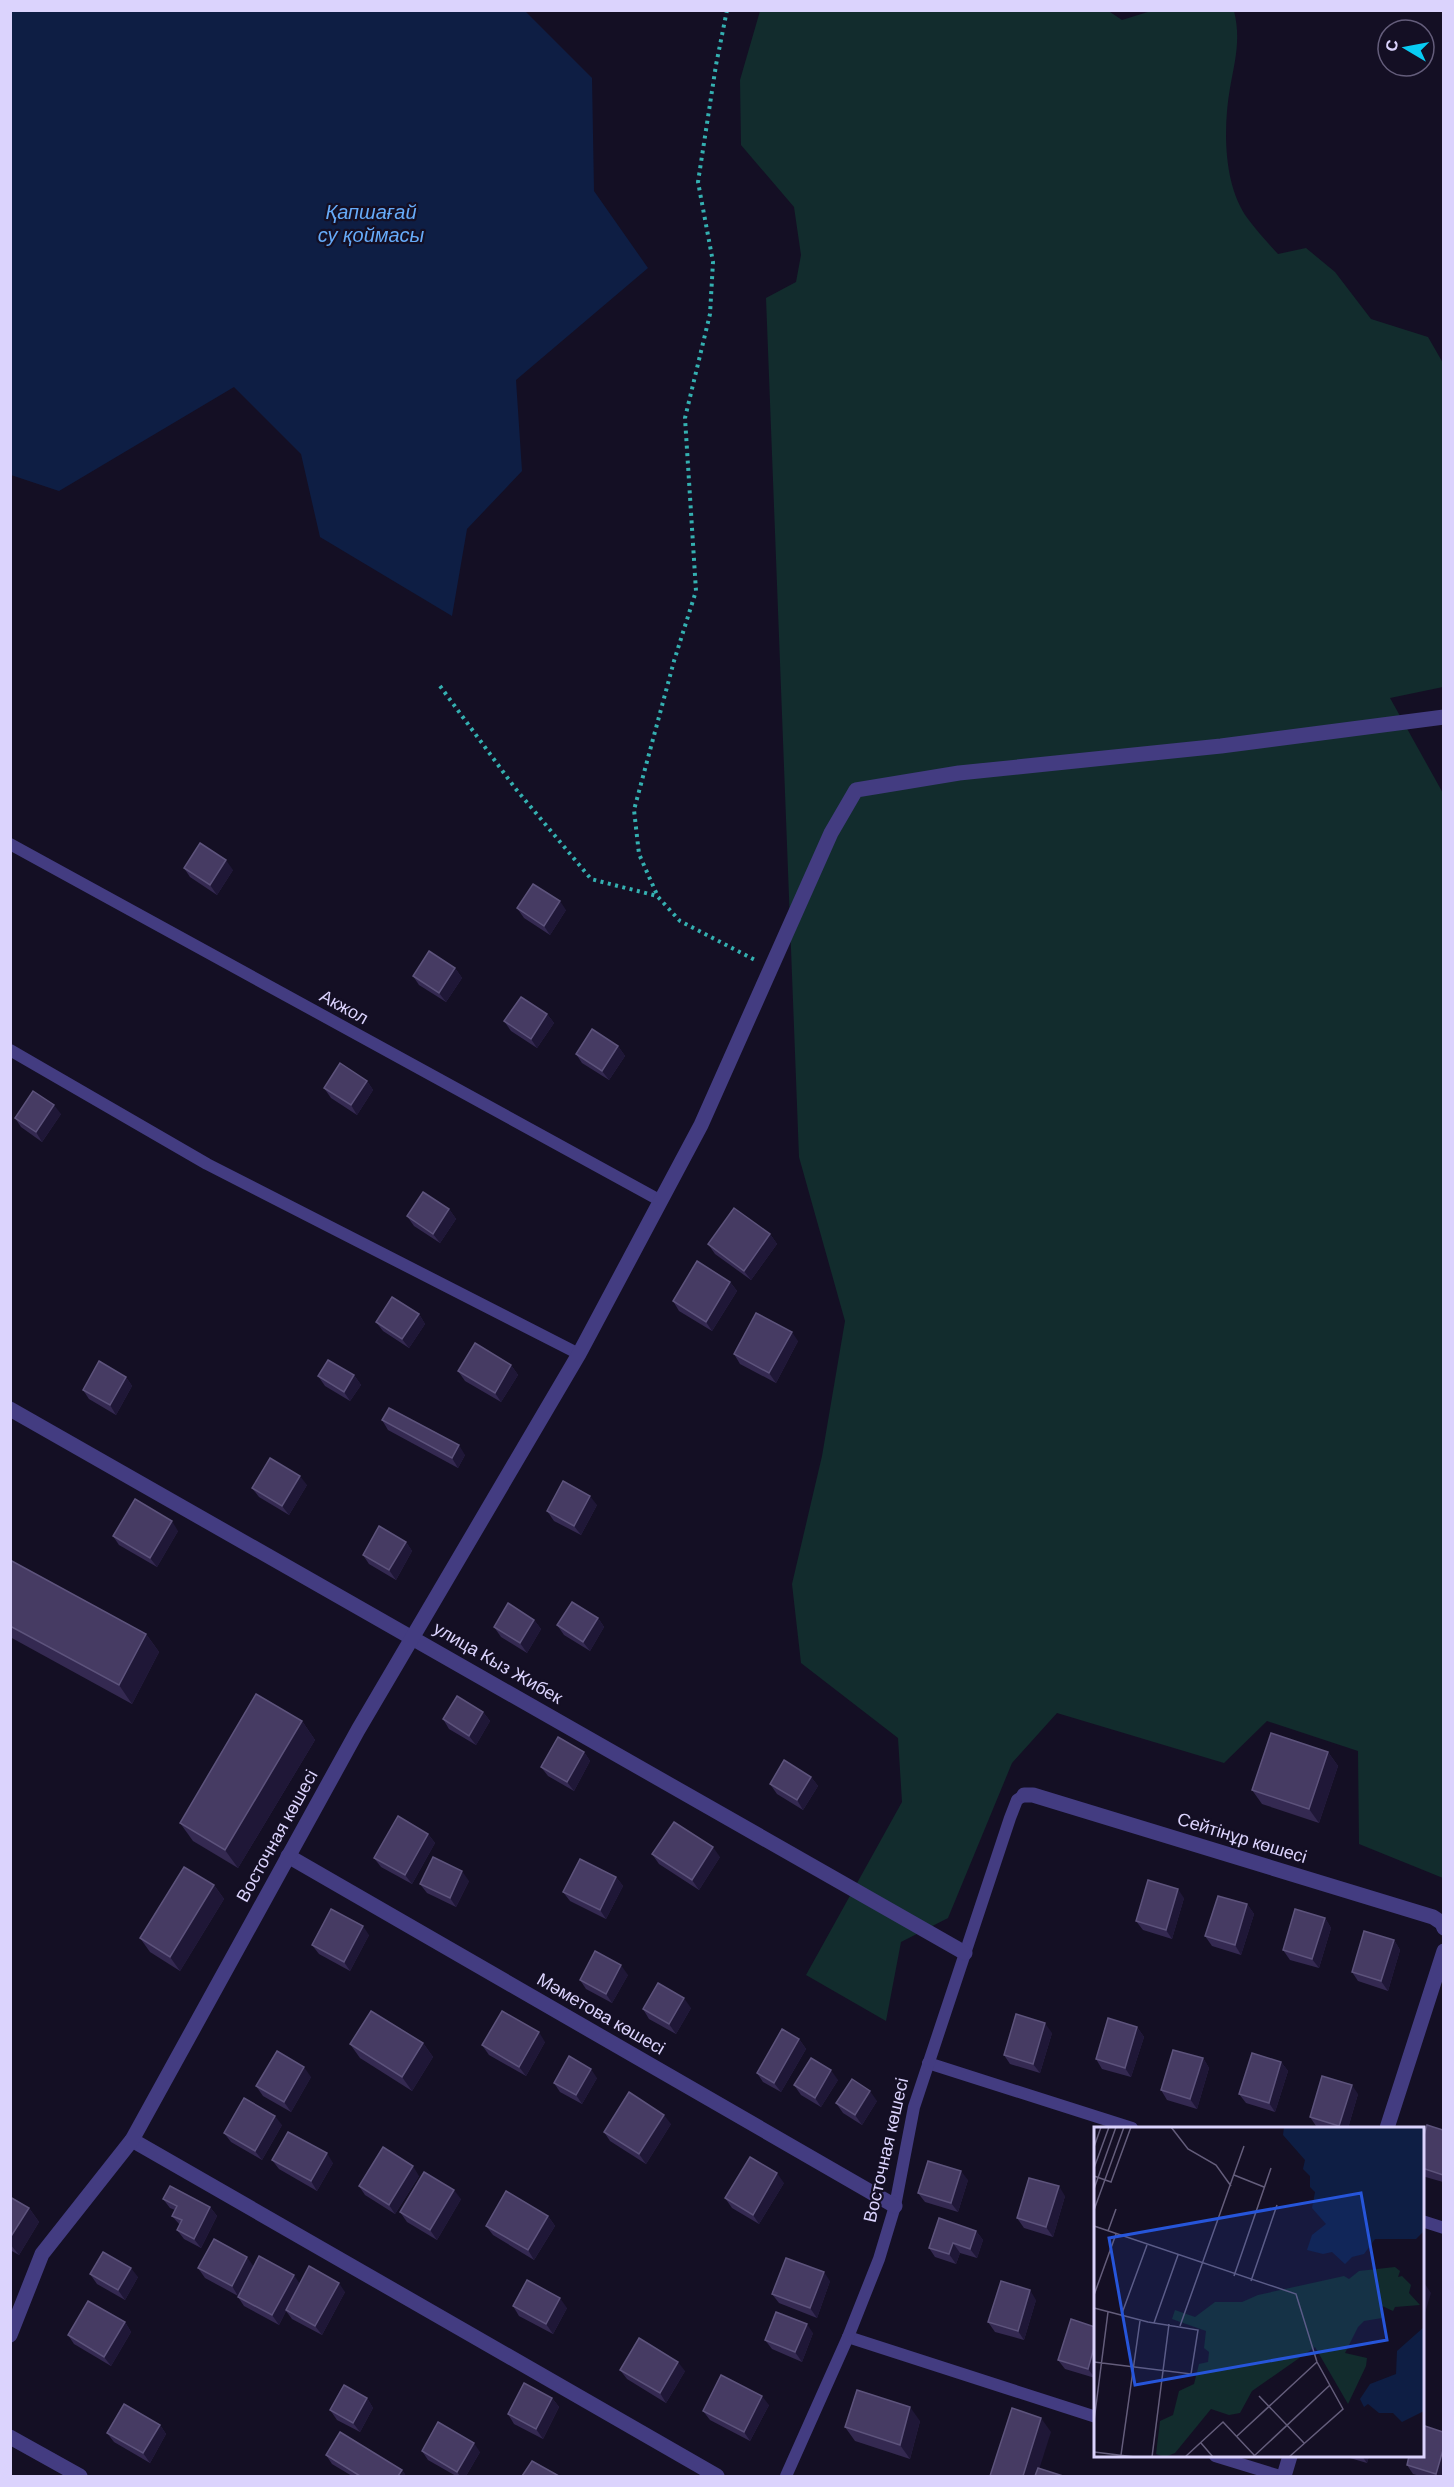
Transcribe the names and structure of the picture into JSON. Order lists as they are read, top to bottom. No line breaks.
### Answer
{"streets":{"street":["улица Кыз Жибек","Восточная көшесі","Сейтінұр көшесі","Мәметова көшесі"],"lane":["Акжол"]},"crossings":[["Акжол","Восточная көшесі"],["улица Кыз Жибек","Восточная көшесі"],["Восточная көшесі","Сейтінұр көшесі"],["Восточная көшесі","Мәметова көшесі"]],"water":["Қапшағай су қоймасы"],"north":"left"}
